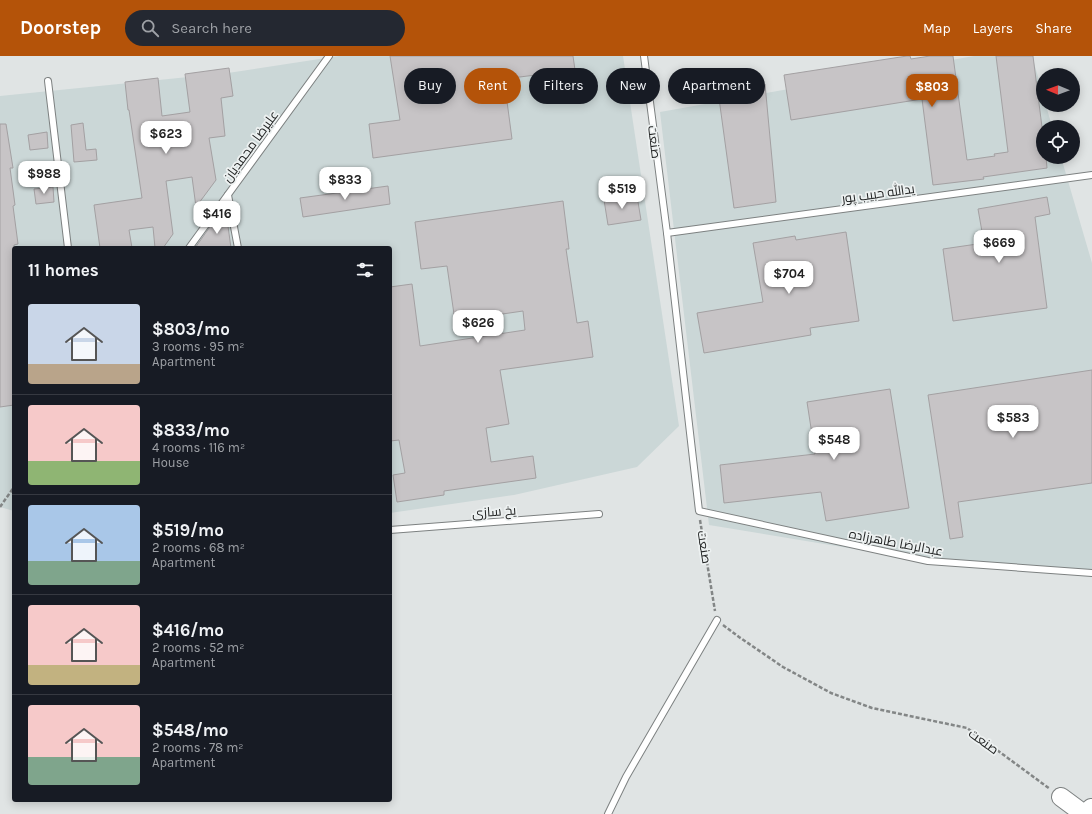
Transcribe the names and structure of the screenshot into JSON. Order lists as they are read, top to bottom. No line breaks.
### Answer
{"streets":{"lane":["صنعت","علیرضا محمدیان","یدالله حبیب پور","یخ سازی","عبدالرضا طاهرزاده"]},"crossings":[["صنعت","یدالله حبیب پور"],["صنعت","عبدالرضا طاهرزاده"]],"north":"left","page":{"header":"Doorstep","search":"Search here","nav":["Map","Layers","Share"],"chip":["Buy","Rent","Filters","New","Apartment"],"price":["$803","$623","$988","$833","$519","$416","$669","$704","$626","$583","$548"],"heading":"11 homes","list":[{"name":"$803/mo","note":"3 rooms · 95 m² · Apartment"},{"name":"$833/mo","note":"4 rooms · 116 m² · House"},{"name":"$519/mo","note":"2 rooms · 68 m² · Apartment"},{"name":"$416/mo","note":"2 rooms · 52 m² · Apartment"},{"name":"$548/mo","note":"2 rooms · 78 m² · Apartment"}]}}
